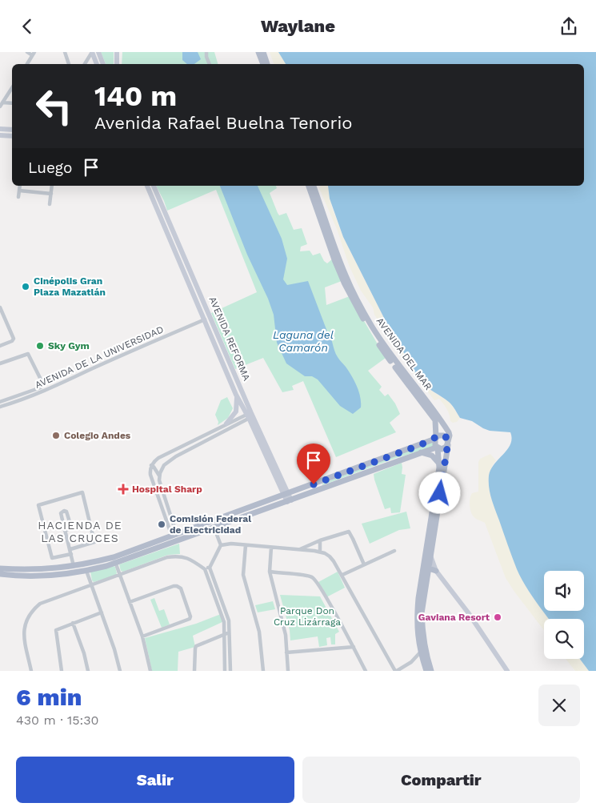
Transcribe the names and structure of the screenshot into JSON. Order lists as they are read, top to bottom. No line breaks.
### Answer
{"streets":{"main road":["AVENIDA REFORMA","AVENIDA DEL MAR"],"street":["AVENIDA DE LA UNIVERSIDAD"]},"crossings":[["AVENIDA REFORMA","AVENIDA DE LA UNIVERSIDAD"]],"districts":["HACIENDA DE LAS CRUCES"],"water":["Laguna del Camarón"],"parks":["Parque Don Cruz Lizárraga"],"places":{"other":["Cinépolis Gran Plaza Mazatlán","Sky Gym","Colegio Andes","Comisión Federal de Electricidad","Gaviana Resort"],"health":["Hospital Sharp"]},"page":{"header":"Waylane","turn":["140 m","Avenida Rafael Buelna Tenorio"],"then":"Luego","heading":["6 min","430 m · 15:30"],"buttons":["Salir","Compartir"]}}
